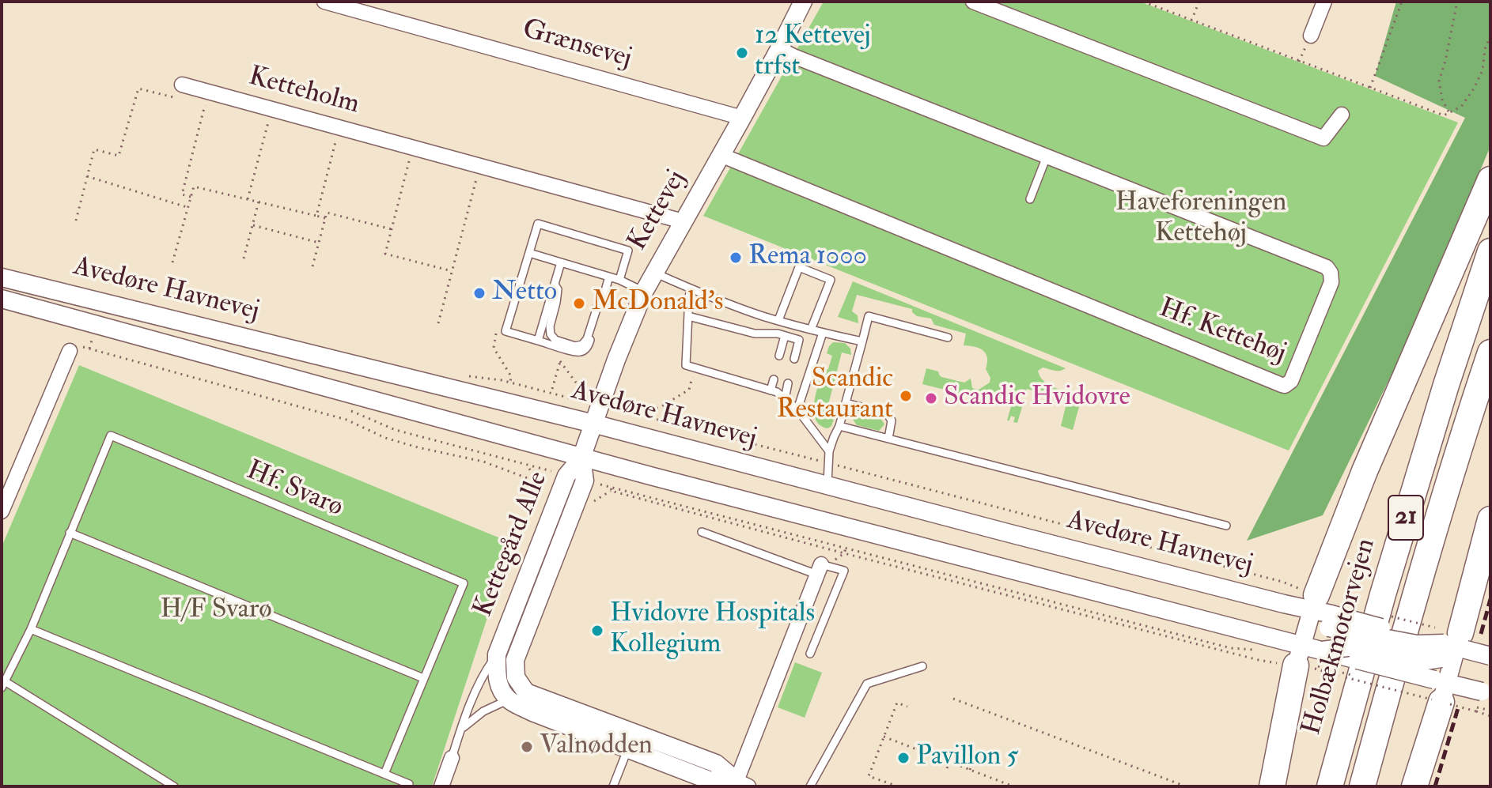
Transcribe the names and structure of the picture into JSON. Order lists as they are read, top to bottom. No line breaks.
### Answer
{"streets":{"highway":["21","Holbækmotorvejen"],"street":["Grænsevej","Ketteholm","Kettevej","Avedøre Havnevej","Hf. Kettehøj","Kettegård Alle"],"lane":["Hf. Svarø"]},"crossings":[["Grænsevej","Kettevej"],["Ketteholm","Kettevej"],["Kettevej","Avedøre Havnevej"],["Kettevej","Hf. Kettehøj"],["Kettevej","Kettegård Alle"],["Avedøre Havnevej","Kettegård Alle"]],"parks":["Haveforeningen Kettehøj","H/F Svarø"],"places":["12 Kettevej trfst","Rema 1000","Netto","McDonald's","Scandic Restaurant","Scandic Hvidovre","Hvidovre Hospitals Kollegium","Valnødden","Pavillon 5"]}
